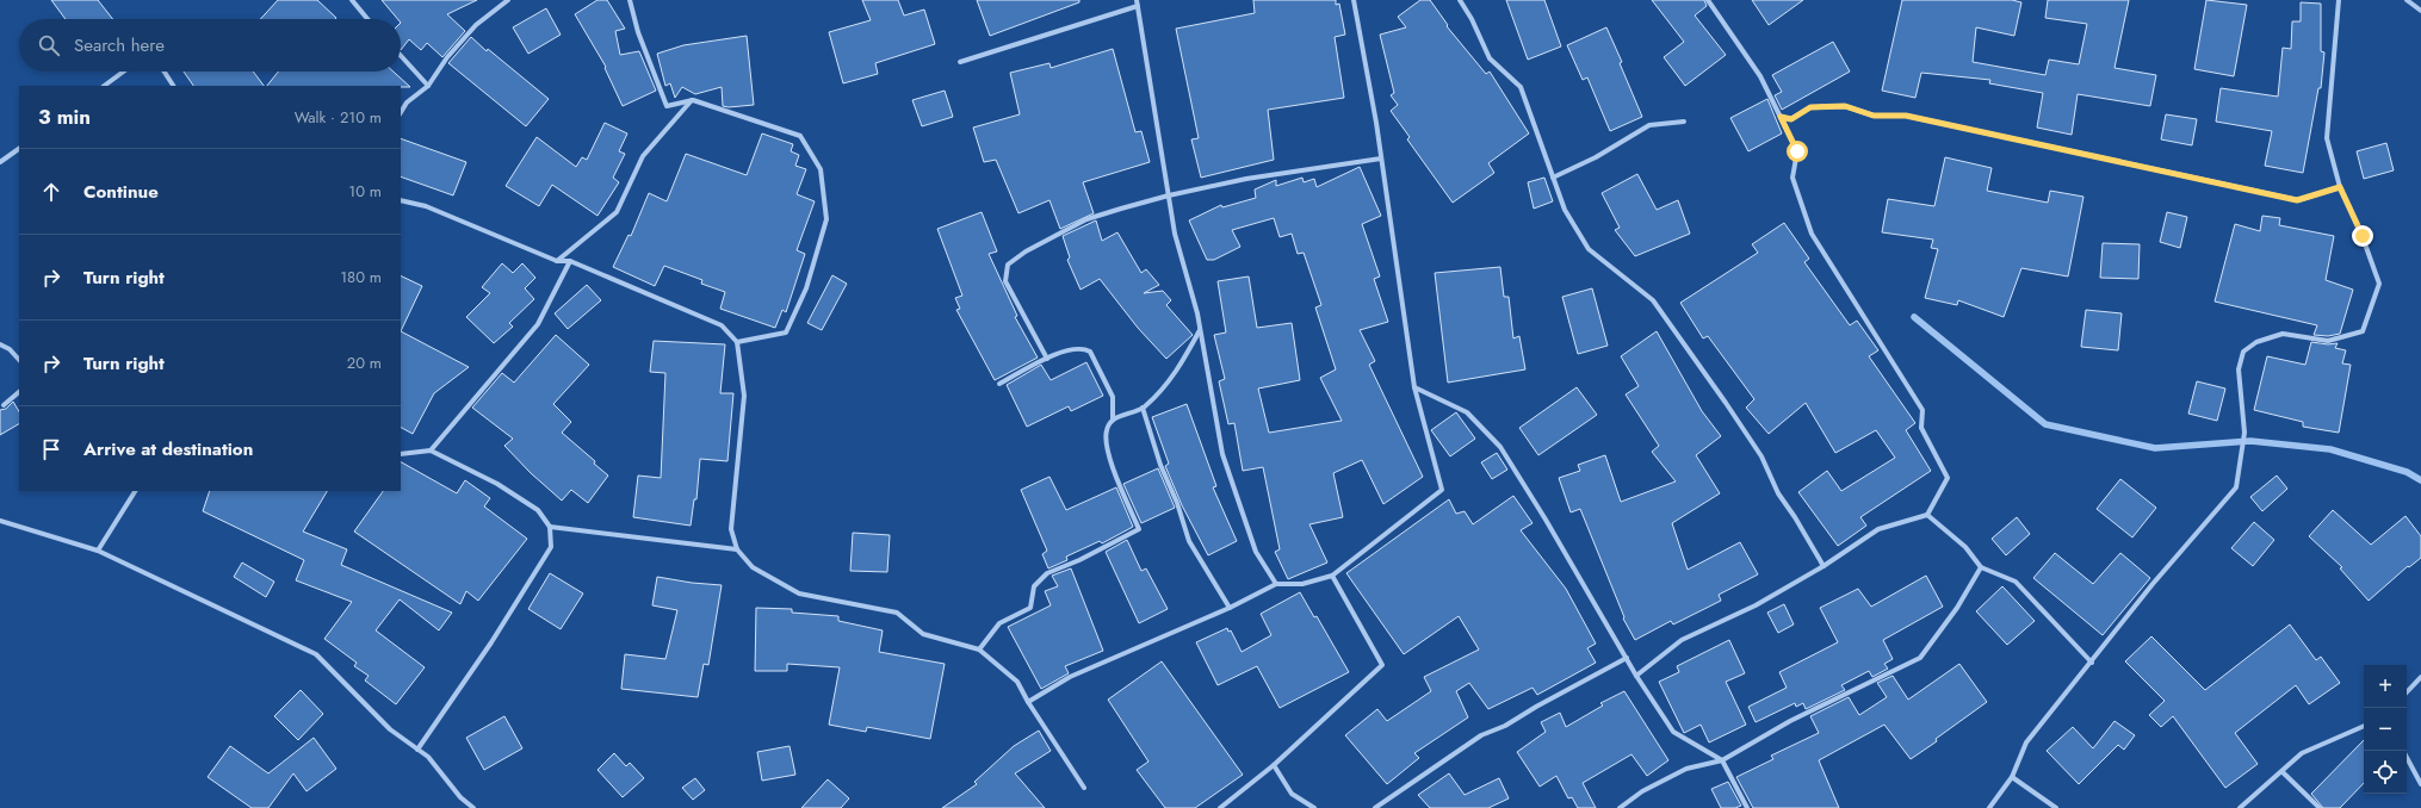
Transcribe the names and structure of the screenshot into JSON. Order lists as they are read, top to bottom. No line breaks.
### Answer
{"page":{"search":"Search here","heading":["3 min","Walk · 210 m"],"list":[["Continue","10 m"],["Turn right","180 m"],["Turn right","20 m"],"Arrive at destination"],"map_buttons":["+","−"]}}
